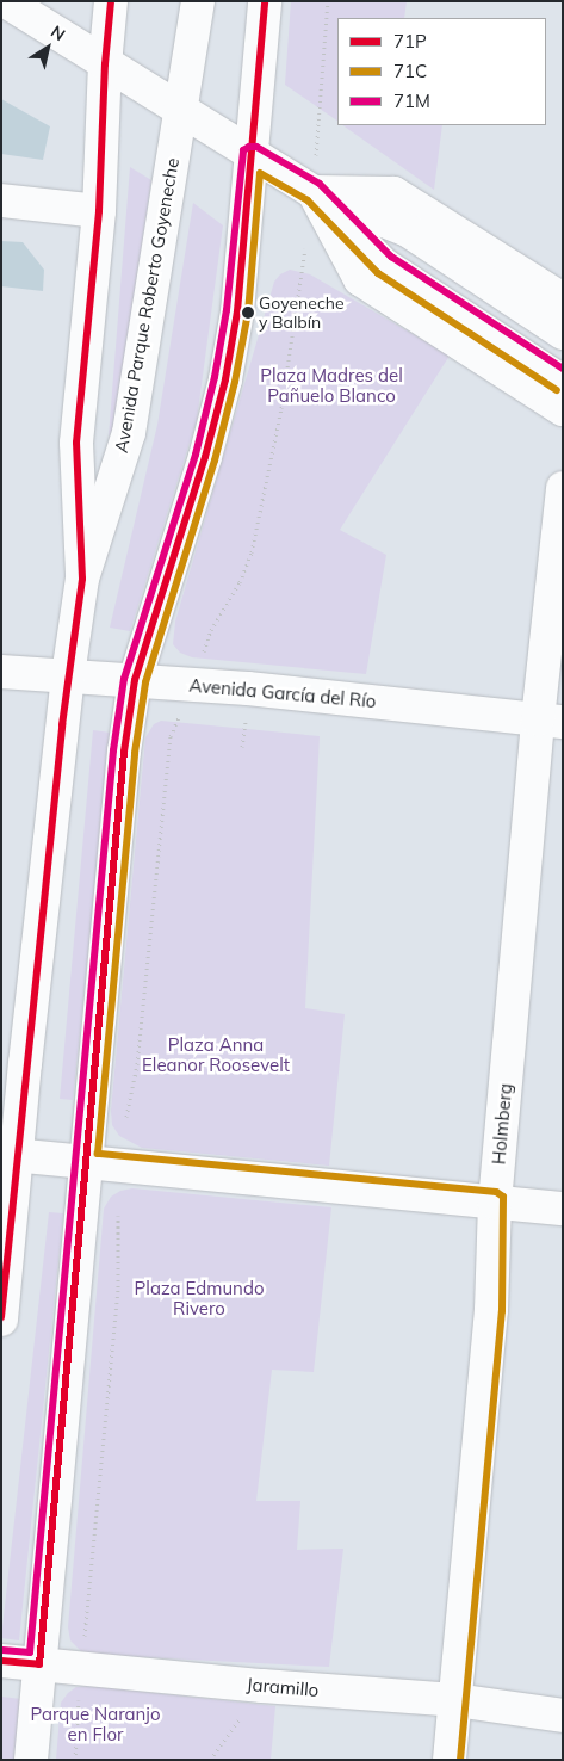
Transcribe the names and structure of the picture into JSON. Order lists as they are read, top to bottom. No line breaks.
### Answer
{"streets":{"street":["Avenida Parque Roberto Goyeneche","Avenida García del Río","Holmberg","Jaramillo"]},"crossings":[["Avenida Parque Roberto Goyeneche","Avenida García del Río"],["Avenida García del Río","Holmberg"],["Holmberg","Jaramillo"]],"parks":["Plaza Madres del Pañuelo Blanco","Plaza Anna Eleanor Roosevelt","Plaza Edmundo Rivero","Parque Naranjo en Flor"],"places":["Goyeneche y Balbín"],"lines":["transit line 71P","transit line 71M","transit line 71C"],"legend":["71P","71C","71M"],"north":"top right"}
